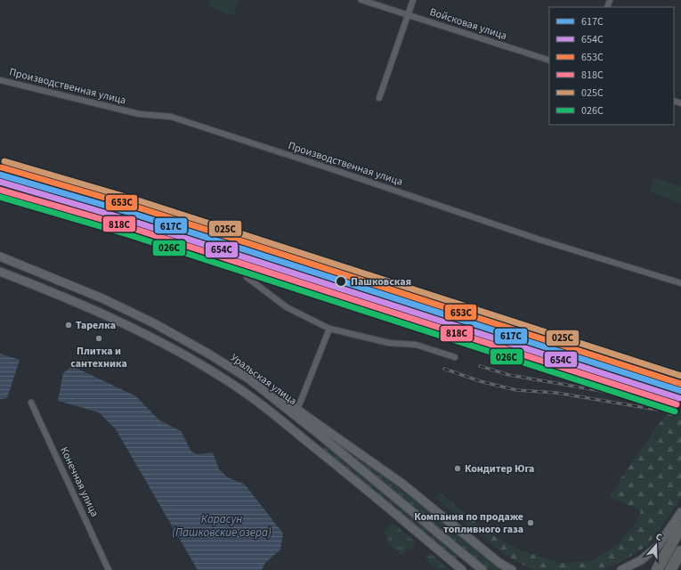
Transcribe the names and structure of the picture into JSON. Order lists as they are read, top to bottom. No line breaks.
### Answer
{"streets":{"main road":["Уральская улица"],"street":["Войсковая улица","Производственная улица","Конечная улица"]},"water":["Карасун (Пашковские озера)"],"places":["Пашковская","Тарелка","Плитка и сантехника","Кондитер Юга","Компания по продаже топливного газа"],"lines":["transit line 025С","transit line 653С","transit line 617C","transit line 654С","transit line 818С","transit line 026С"],"legend":["617C","654С","653С","818С","025С","026С"],"north":"top"}
